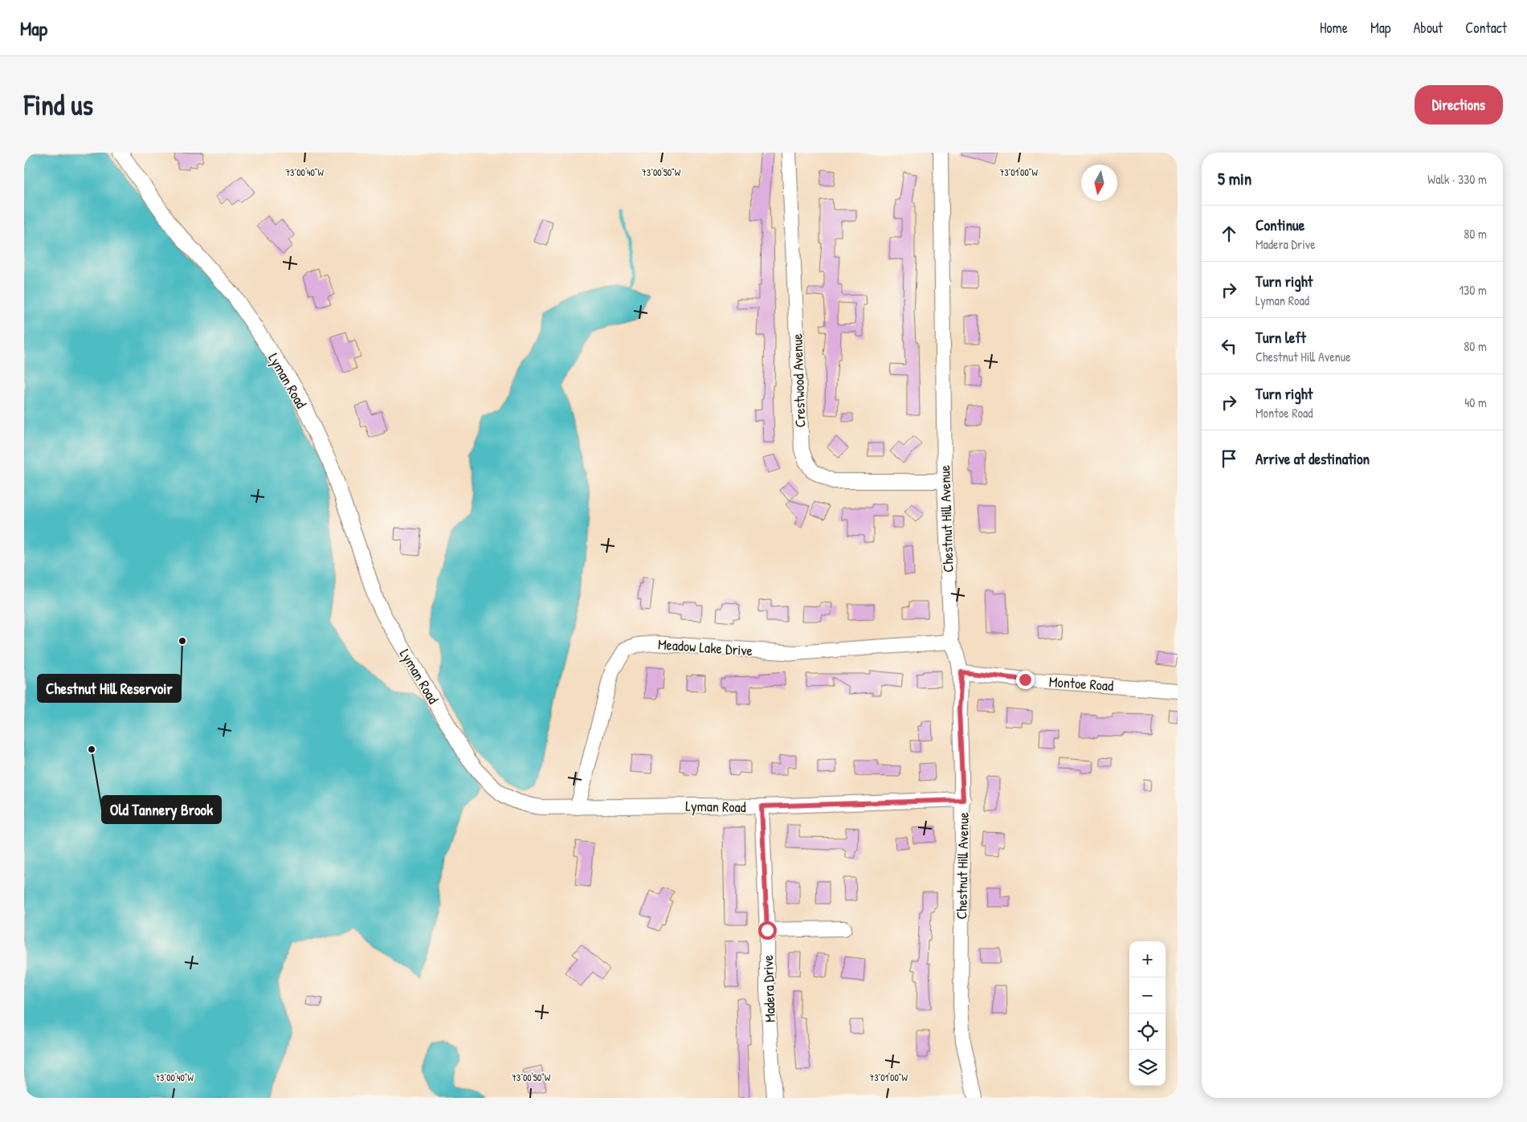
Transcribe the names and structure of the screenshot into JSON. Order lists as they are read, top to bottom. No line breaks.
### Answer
{"streets":{"street":["Lyman Road","Crestwood Avenue","Chestnut Hill Avenue","Meadow Lake Drive","Montoe Road","Madera Drive"]},"crossings":[["Lyman Road","Chestnut Hill Avenue"],["Lyman Road","Meadow Lake Drive"],["Lyman Road","Madera Drive"],["Crestwood Avenue","Chestnut Hill Avenue"],["Chestnut Hill Avenue","Meadow Lake Drive"],["Chestnut Hill Avenue","Montoe Road"]],"places":["Chestnut Hill Reservoir","Old Tannery Brook"],"north":"bottom","page":{"header":"Map","nav":["Home","Map","About","Contact"],"buttons":"Directions","title":"Find us","heading":["5 min","Walk · 330 m"],"list":[["Continue","Madera Drive","80 m"],["Turn right","Lyman Road","130 m"],["Turn left","Chestnut Hill Avenue","80 m"],["Turn right","Montoe Road","40 m"],"Arrive at destination"],"map_buttons":["+","−"]},"coordinates":["73°00'40\"W","73°00'50\"W","73°01'00\"W"]}
